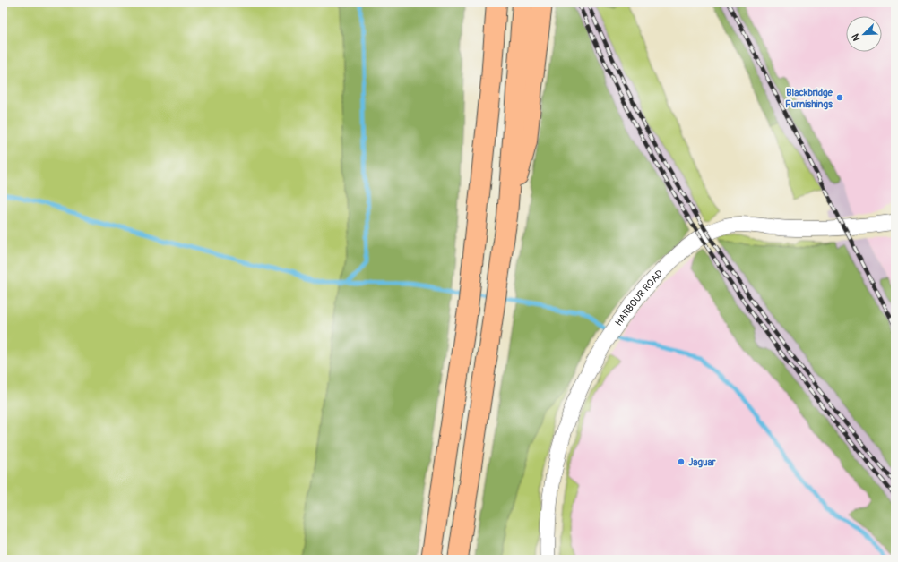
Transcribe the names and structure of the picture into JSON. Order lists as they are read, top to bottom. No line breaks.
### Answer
{"streets":{"street":["HARBOUR ROAD"]},"places":["Blackbridge Furnishings","Jaguar"],"north":"bottom left"}
